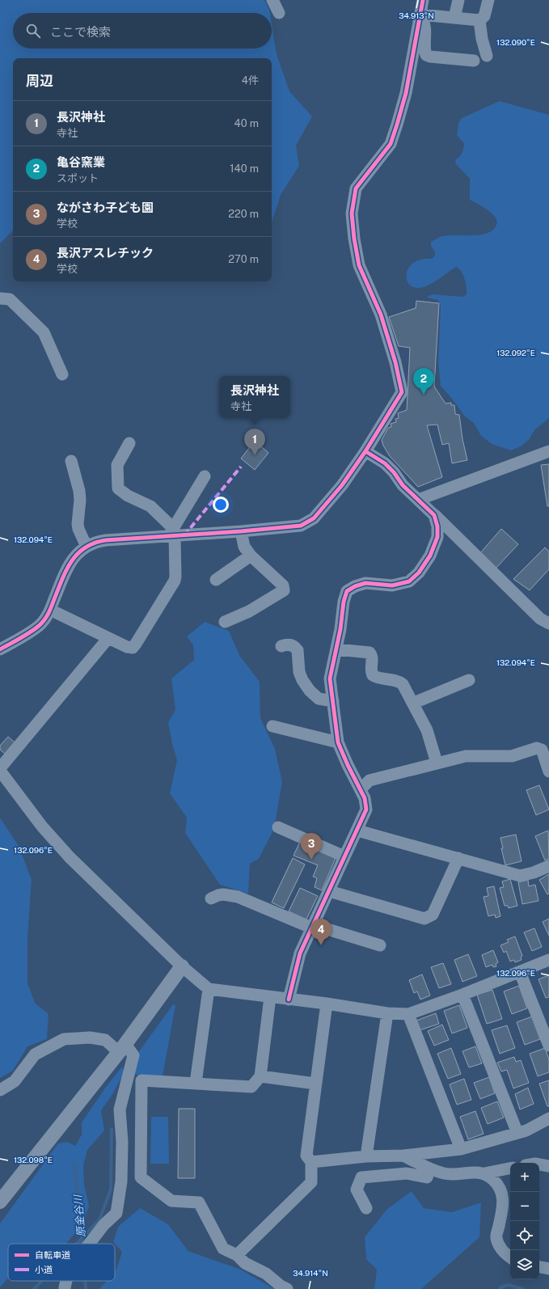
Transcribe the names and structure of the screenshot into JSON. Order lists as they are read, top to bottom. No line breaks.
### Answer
{"water":["原金谷川"],"legend":["自転車道","小道"],"page":{"search":"ここで検索","heading":["周辺","4件"],"list":[{"mark":"1","name":"長沢神社","note":"寺社","value":"40 m"},{"mark":"2","name":"亀谷窯業","note":"スポット","value":"140 m"},{"mark":"3","name":"ながさわ子ども園","note":"学校","value":"220 m"},{"mark":"4","name":"長沢アスレチック","note":"学校","value":"270 m"}],"pins":["2","1","3","4"],"popup":["長沢神社","寺社"],"map_buttons":["+","−"]},"coordinates":["34.913°N","132.090°E","132.092°E","132.094°E","132.096°E","132.098°E","34.914°N"]}
